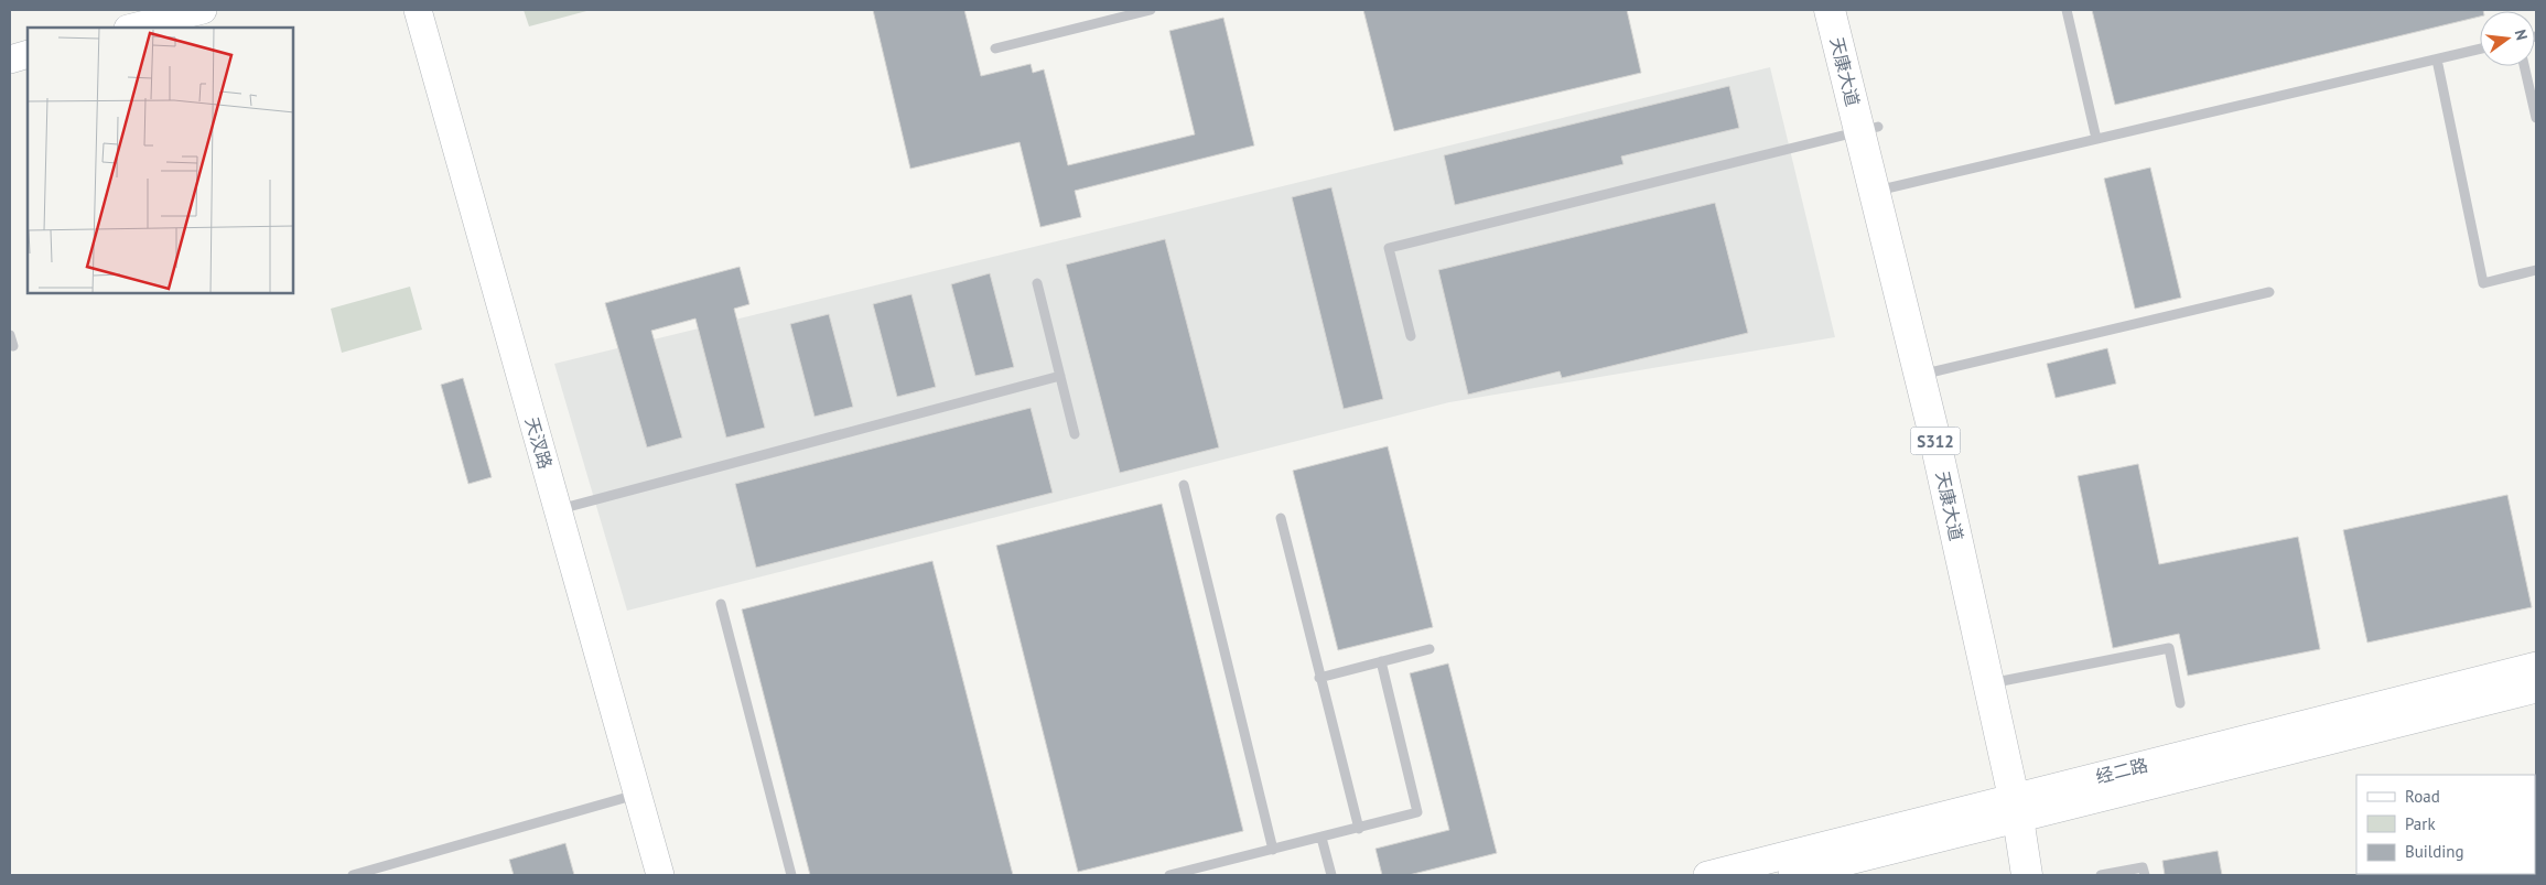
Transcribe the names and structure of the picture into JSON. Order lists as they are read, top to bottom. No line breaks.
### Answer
{"streets":{"main road":["天康大道","S312"],"street":["天汊路","经二路"]},"crossings":[["天康大道","经二路"]],"legend":["Road","Park","Building"],"north":"right"}
